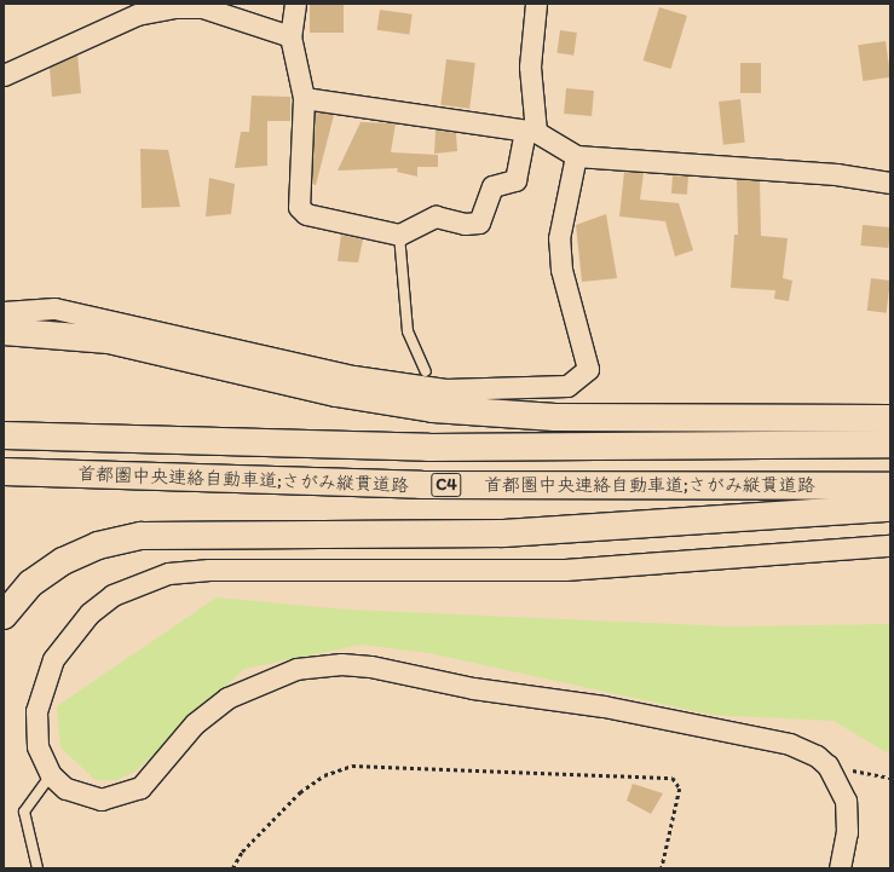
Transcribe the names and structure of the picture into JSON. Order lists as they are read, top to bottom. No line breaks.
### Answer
{"streets":{"highway":["首都圏中央連絡自動車道;さがみ縦貫道路","C4"]}}
